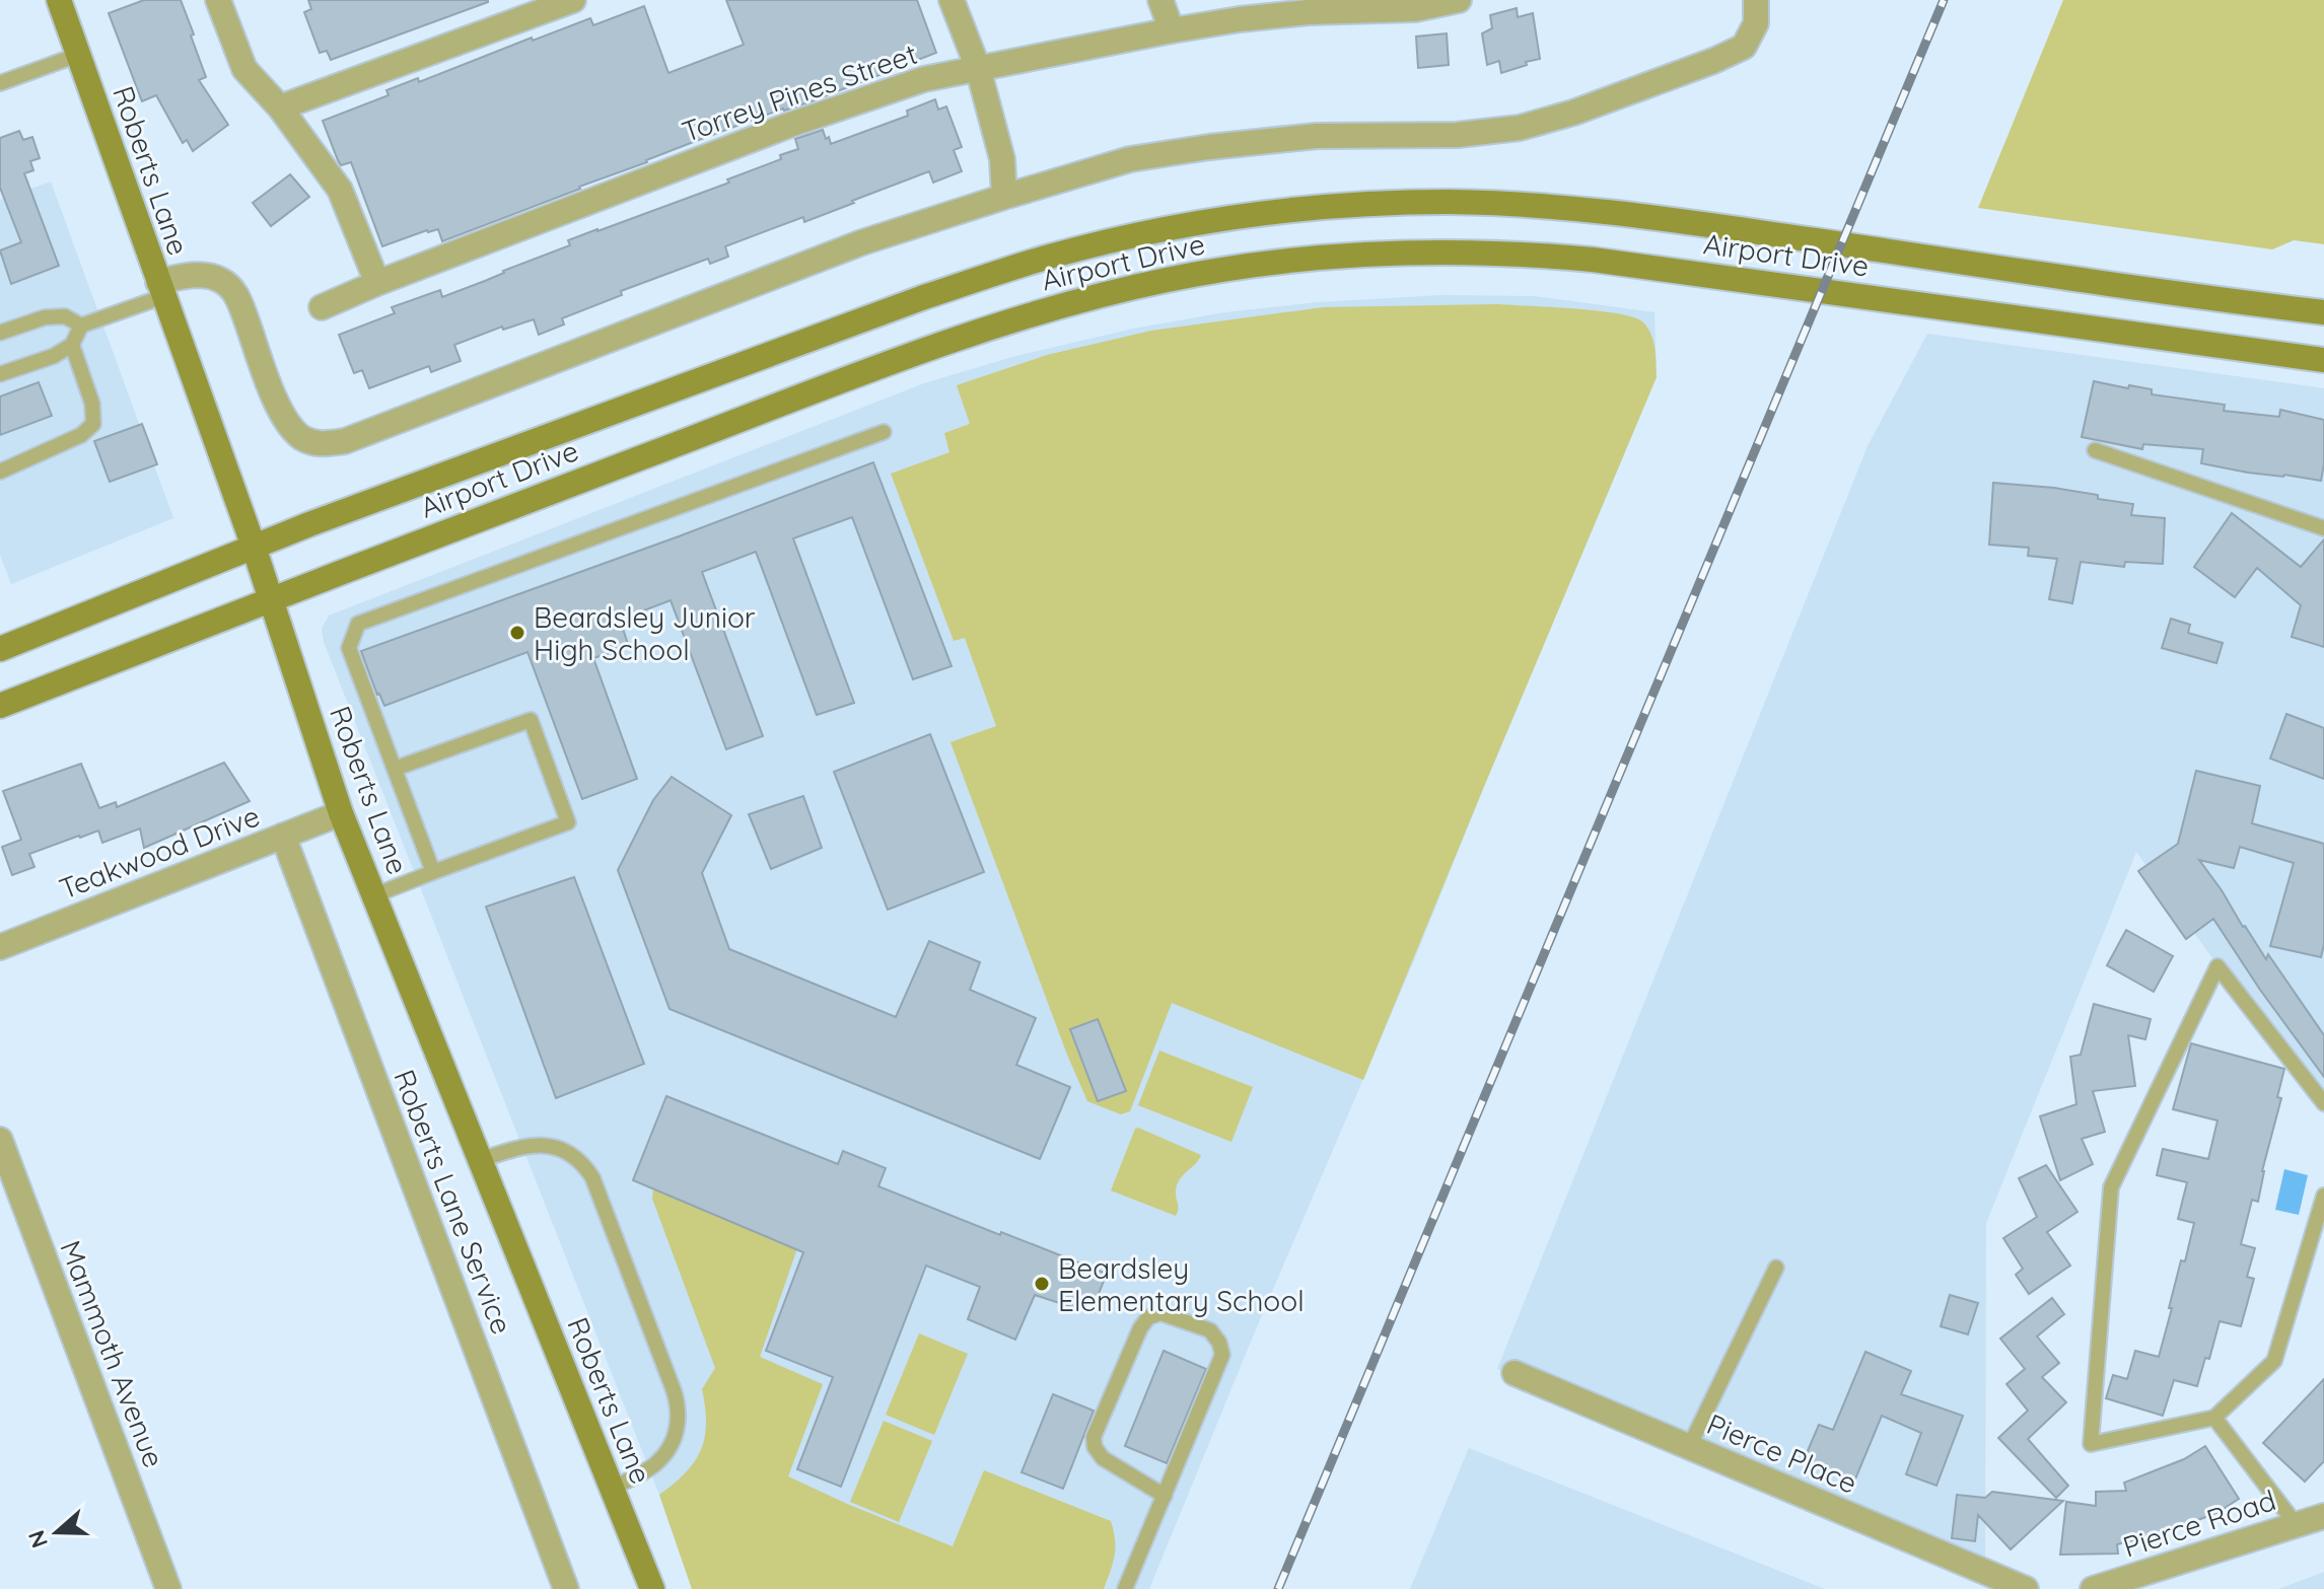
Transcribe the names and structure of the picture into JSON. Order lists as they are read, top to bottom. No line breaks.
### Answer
{"streets":{"main road":["Roberts Lane","Airport Drive"],"street":["Torrey Pines Street","Teakwood Drive","Roberts Lane Service","Mammoth Avenue","Pierce Place","Pierce Road"]},"crossings":[["Roberts Lane","Airport Drive"],["Roberts Lane","Teakwood Drive"],["Teakwood Drive","Roberts Lane Service"]],"places":["Beardsley Junior High School","Beardsley Elementary School"],"north":"left"}
